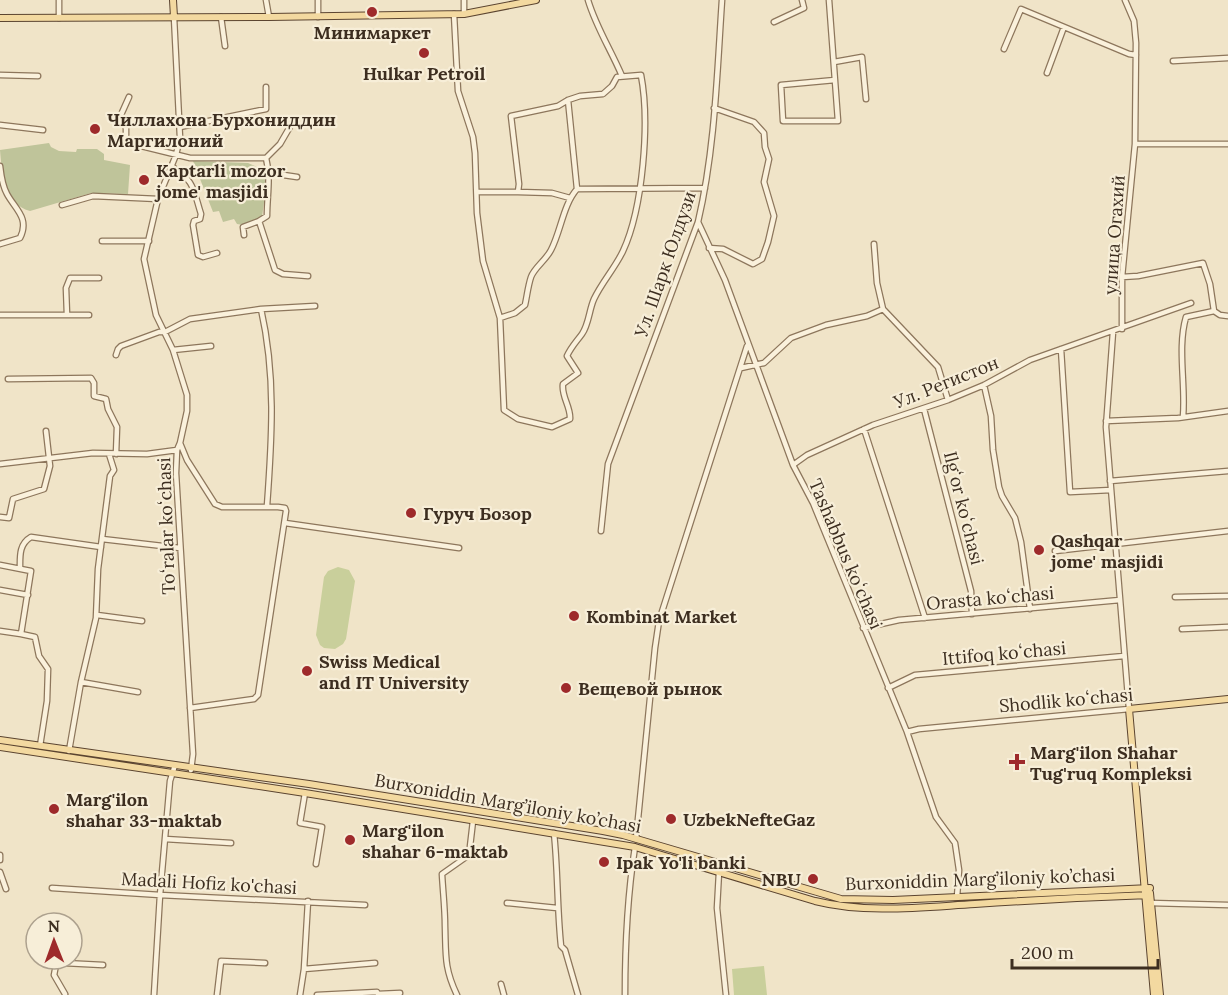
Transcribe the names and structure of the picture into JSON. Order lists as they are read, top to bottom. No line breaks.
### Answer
{"streets":{"main road":["Toʻralar koʻchasi","Shodlik koʻchasi","Burxoniddin Marg’iloniy ko’chasi"],"street":["улица Огахий","Ул. Шарк Юлдузи","Ул. Регистон","Ilgʻor koʻchasi","Tashabbus koʻchasi","Orasta koʻchasi","Ittifoq koʻchasi","Madali Hofiz ko'chasi"]},"crossings":[["улица Огахий","Ул. Регистон"],["Ул. Шарк Юлдузи","Tashabbus koʻchasi"],["Ул. Регистон","Ilgʻor koʻchasi"],["Ул. Регистон","Tashabbus koʻchasi"],["Ilgʻor koʻchasi","Orasta koʻchasi"],["Toʻralar koʻchasi","Burxoniddin Marg’iloniy ko’chasi"],["Tashabbus koʻchasi","Orasta koʻchasi"],["Tashabbus koʻchasi","Ittifoq koʻchasi"],["Tashabbus koʻchasi","Shodlik koʻchasi"],["Tashabbus koʻchasi","Burxoniddin Marg’iloniy ko’chasi"]],"places":{"other":["Минимаркет","Hulkar Petroil","Чиллахона Бурхониддин Маргилоний","Kaptarli mozor jome' masjidi","Гуруч Бозор","Qashqar jome' masjidi","Kombinat Market","Swiss Medical and IT University","Вещевой рынок","Marg'ilon shahar 33-maktab","UzbekNefteGaz","Marg'ilon shahar 6-maktab","Ipak Yo'li banki","NBU"],"health":["Marg'ilon Shahar Tug'ruq Kompleksi"]},"scale_bar":"200 m","north":"top"}
